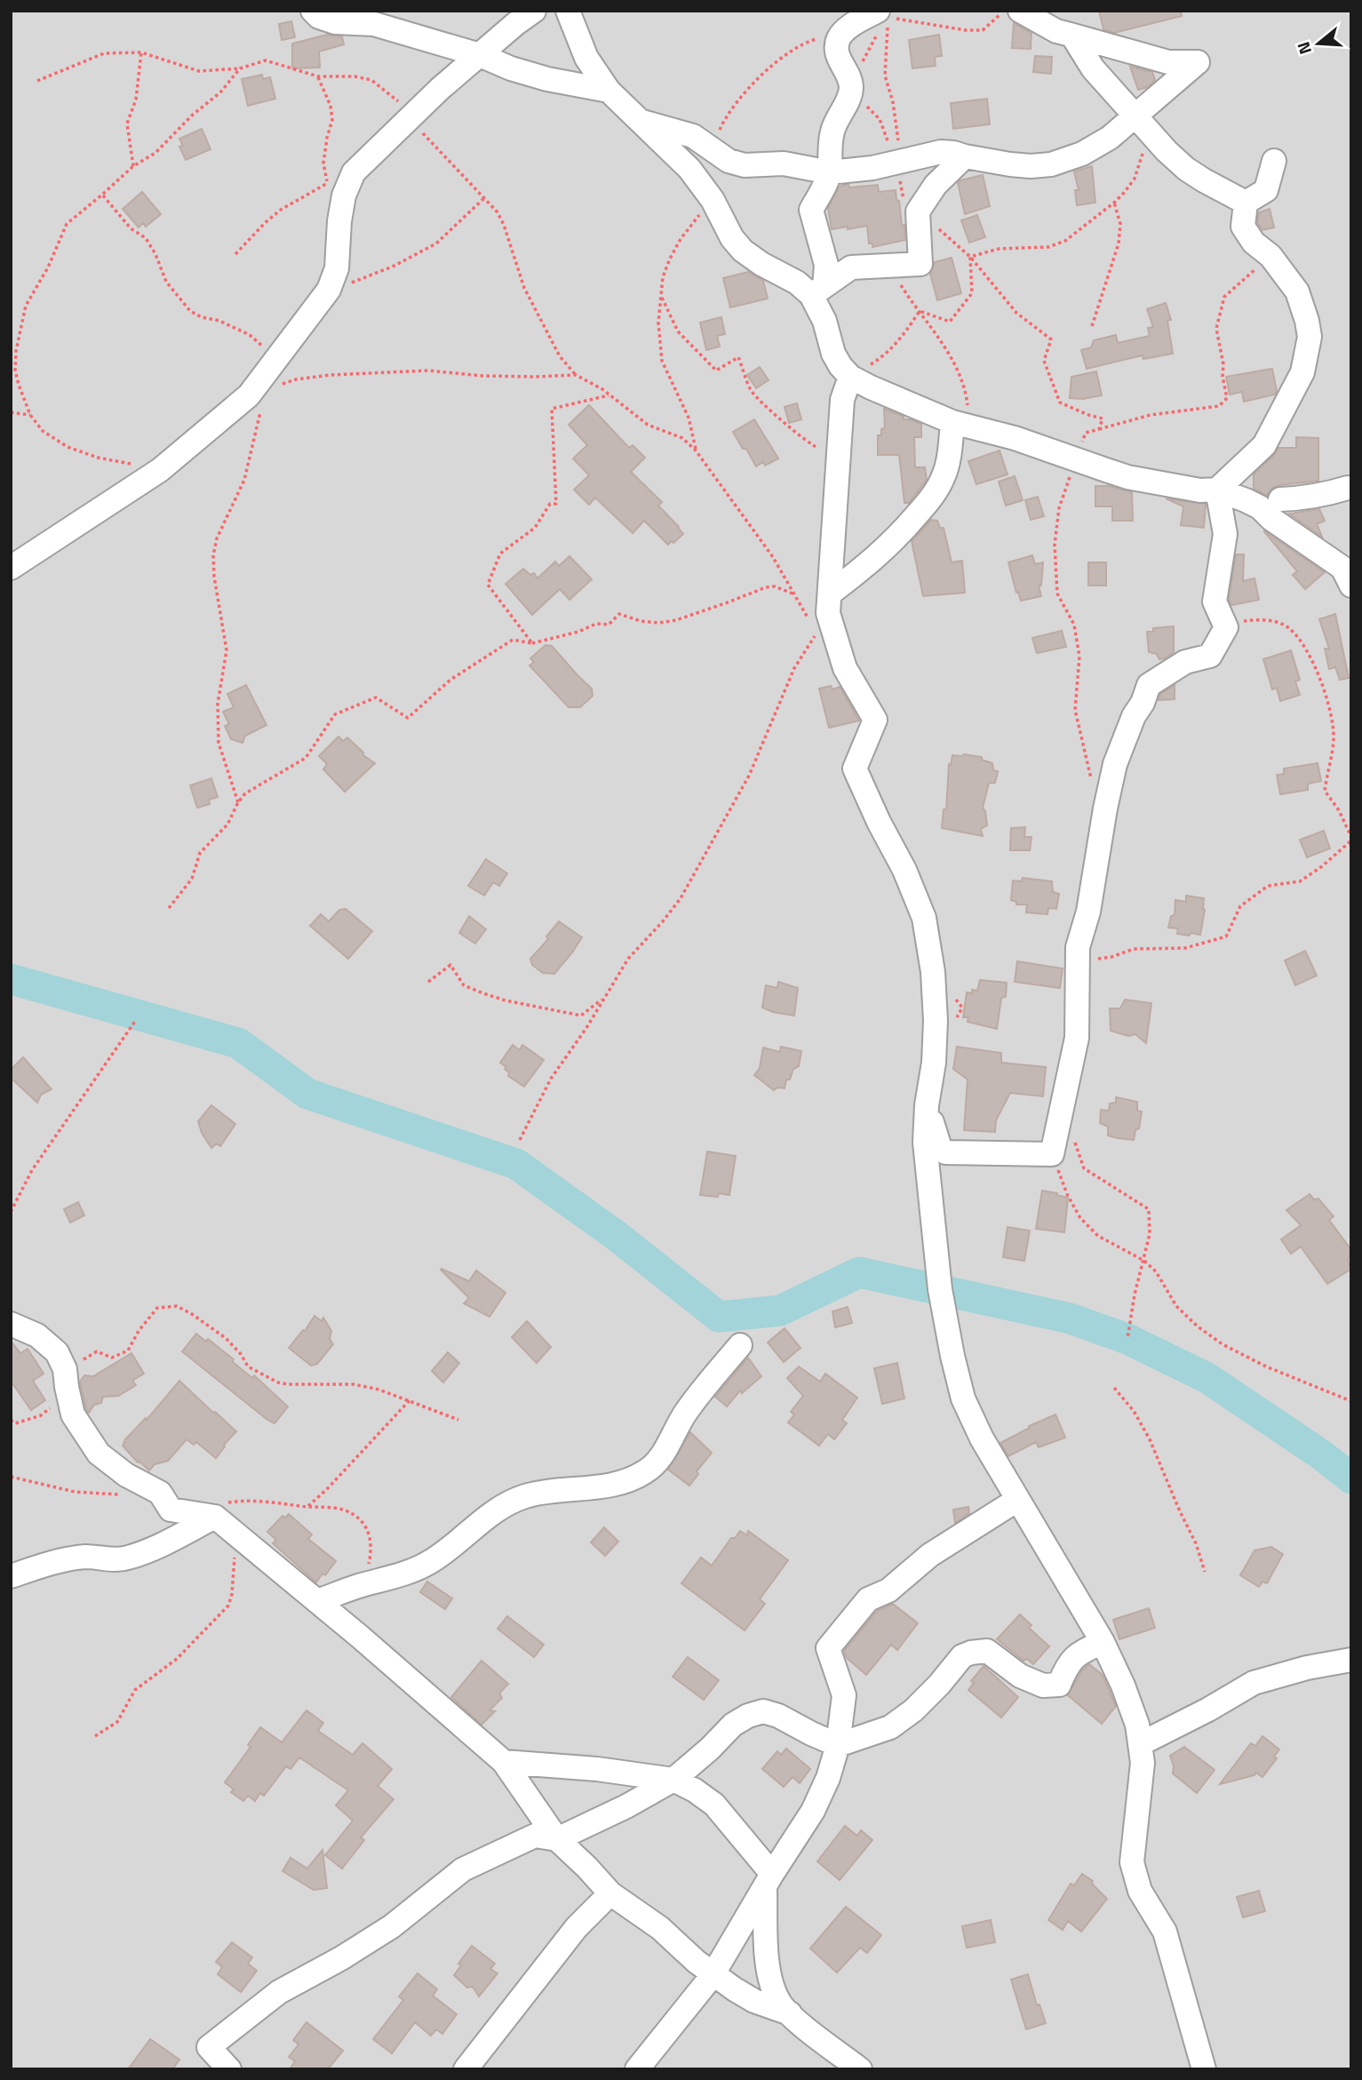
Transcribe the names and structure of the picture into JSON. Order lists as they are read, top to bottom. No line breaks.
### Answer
{"north":"left"}
